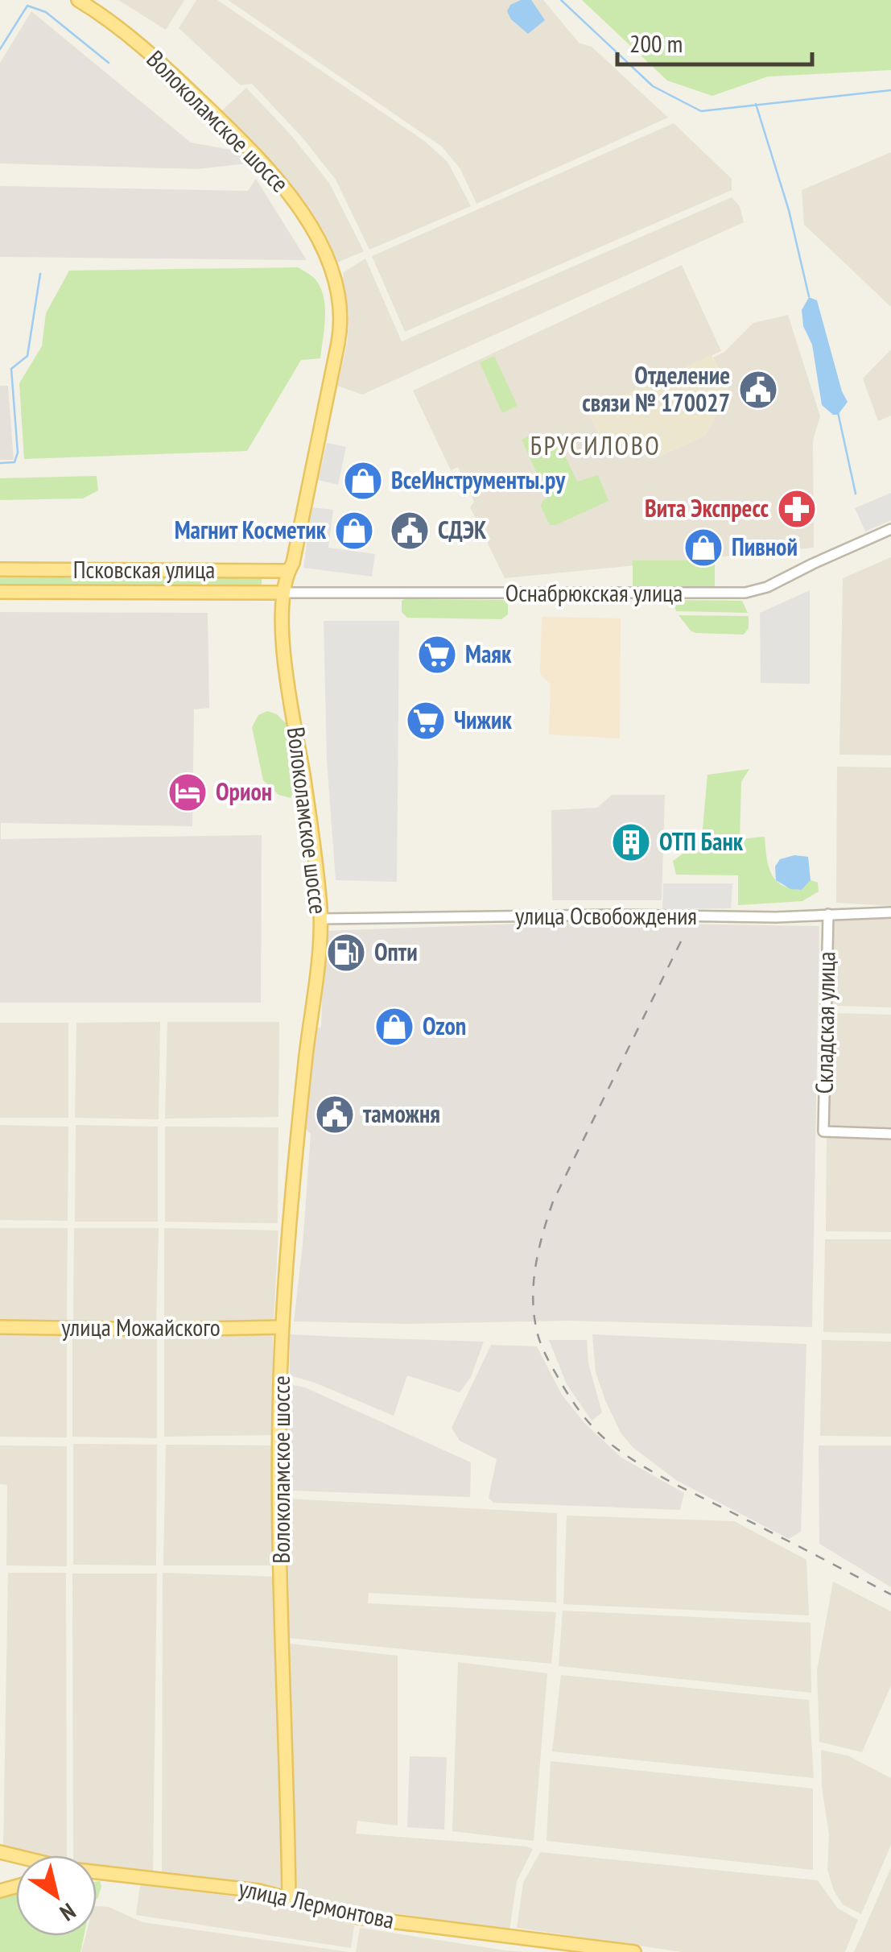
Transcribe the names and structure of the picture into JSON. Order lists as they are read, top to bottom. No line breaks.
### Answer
{"streets":{"main road":["Волоколамское шоссе","Псковская улица","улица Можайского","улица Лермонтова"],"street":["Оснабрюкская улица","улица Освобождения","Складская улица"]},"crossings":[["Волоколамское шоссе","Псковская улица"],["Волоколамское шоссе","Оснабрюкская улица"],["Волоколамское шоссе","улица Освобождения"],["Волоколамское шоссе","улица Можайского"],["Волоколамское шоссе","улица Лермонтова"],["Псковская улица","Оснабрюкская улица"],["улица Освобождения","Складская улица"]],"districts":["БРУСИЛОВО"],"places":{"public building":["Отделение связи № 170027","СДЭК","таможня"],"shop":["ВсеИнструменты.ру","Магнит Косметик","Пивной","Ozon"],"pharmacy":["Вита Экспресс"],"supermarket":["Маяк","Чижик"],"hotel":["Орион"],"building":["ОТП Банк"],"fuel station":["Опти"]},"scale_bar":"200 m","north":"bottom right"}
